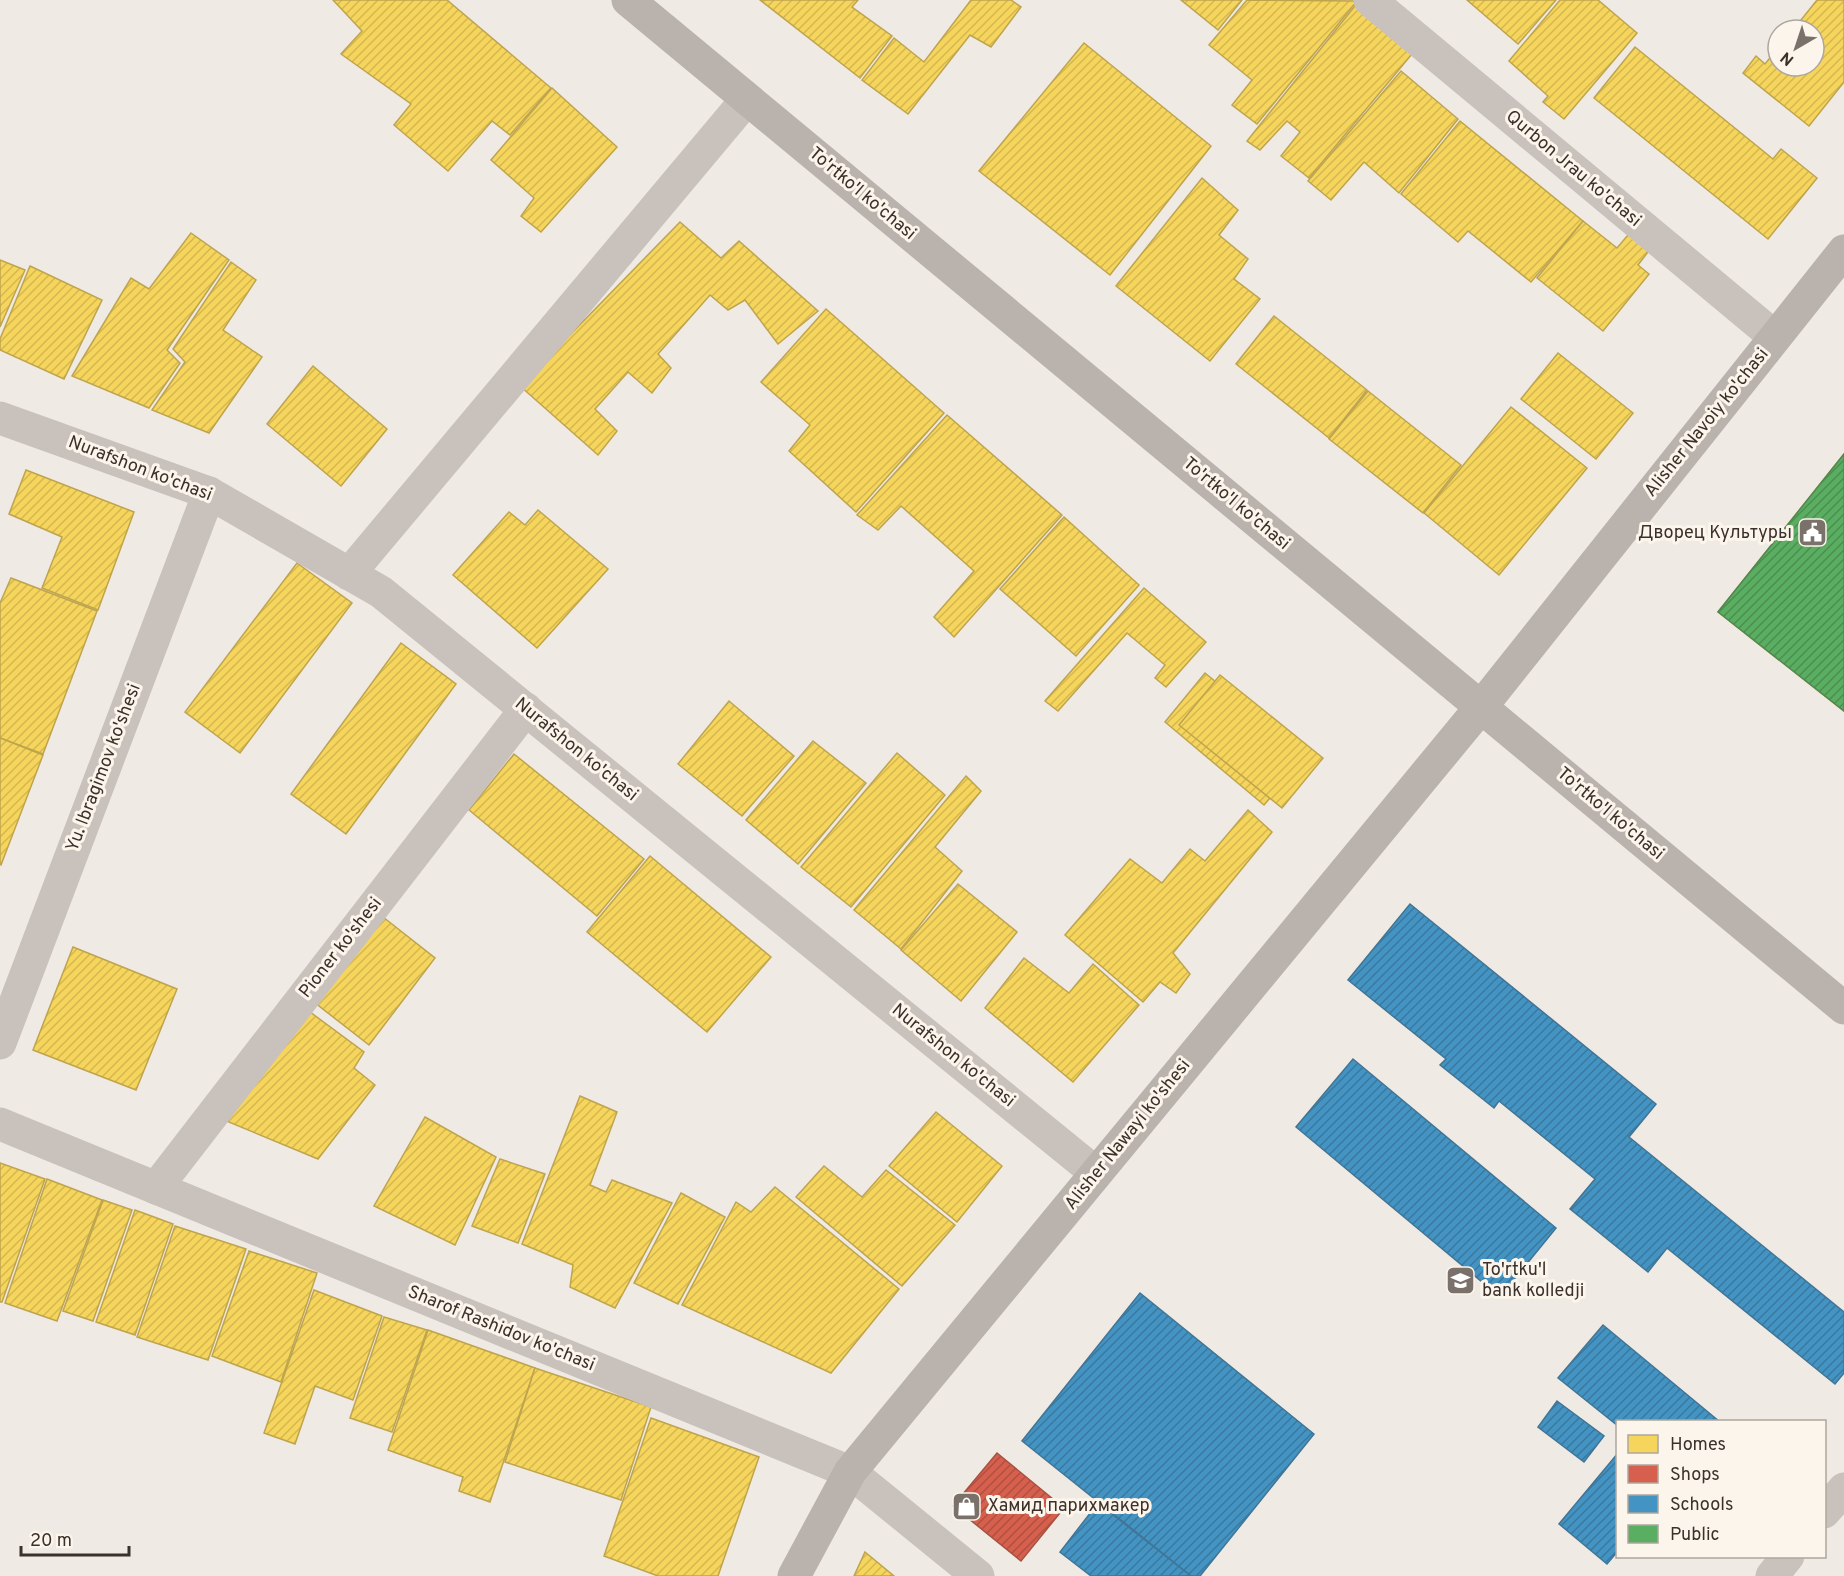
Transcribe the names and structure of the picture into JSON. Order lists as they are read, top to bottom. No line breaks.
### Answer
{"streets":{"street":["Qurbon Jrau ko'chasi","To'rtko'l ko'chasi","Alisher Navoiy ko'chasi","Nurafshon ko'chasi","Yu. Ibragimov ko'shesi","Pioner ko'shesi","Alisher Nawayi ko'shesi","Sharof Rashidov ko'chasi"]},"crossings":[["Qurbon Jrau ko'chasi","Alisher Navoiy ko'chasi"],["To'rtko'l ko'chasi","Alisher Navoiy ko'chasi"],["To'rtko'l ko'chasi","Alisher Nawayi ko'shesi"],["Alisher Navoiy ko'chasi","Alisher Nawayi ko'shesi"],["Nurafshon ko'chasi","Yu. Ibragimov ko'shesi"],["Nurafshon ko'chasi","Pioner ko'shesi"],["Nurafshon ko'chasi","Alisher Nawayi ko'shesi"],["Pioner ko'shesi","Sharof Rashidov ko'chasi"],["Alisher Nawayi ko'shesi","Sharof Rashidov ko'chasi"]],"places":{"public building":["Дворец Культуры"],"school or university":["To'rtku'l bank kolledji"],"shop":["Хамид парихмакер"]},"legend":["Homes","Shops","Schools","Public"],"scale_bar":"20 m","north":"bottom left"}
